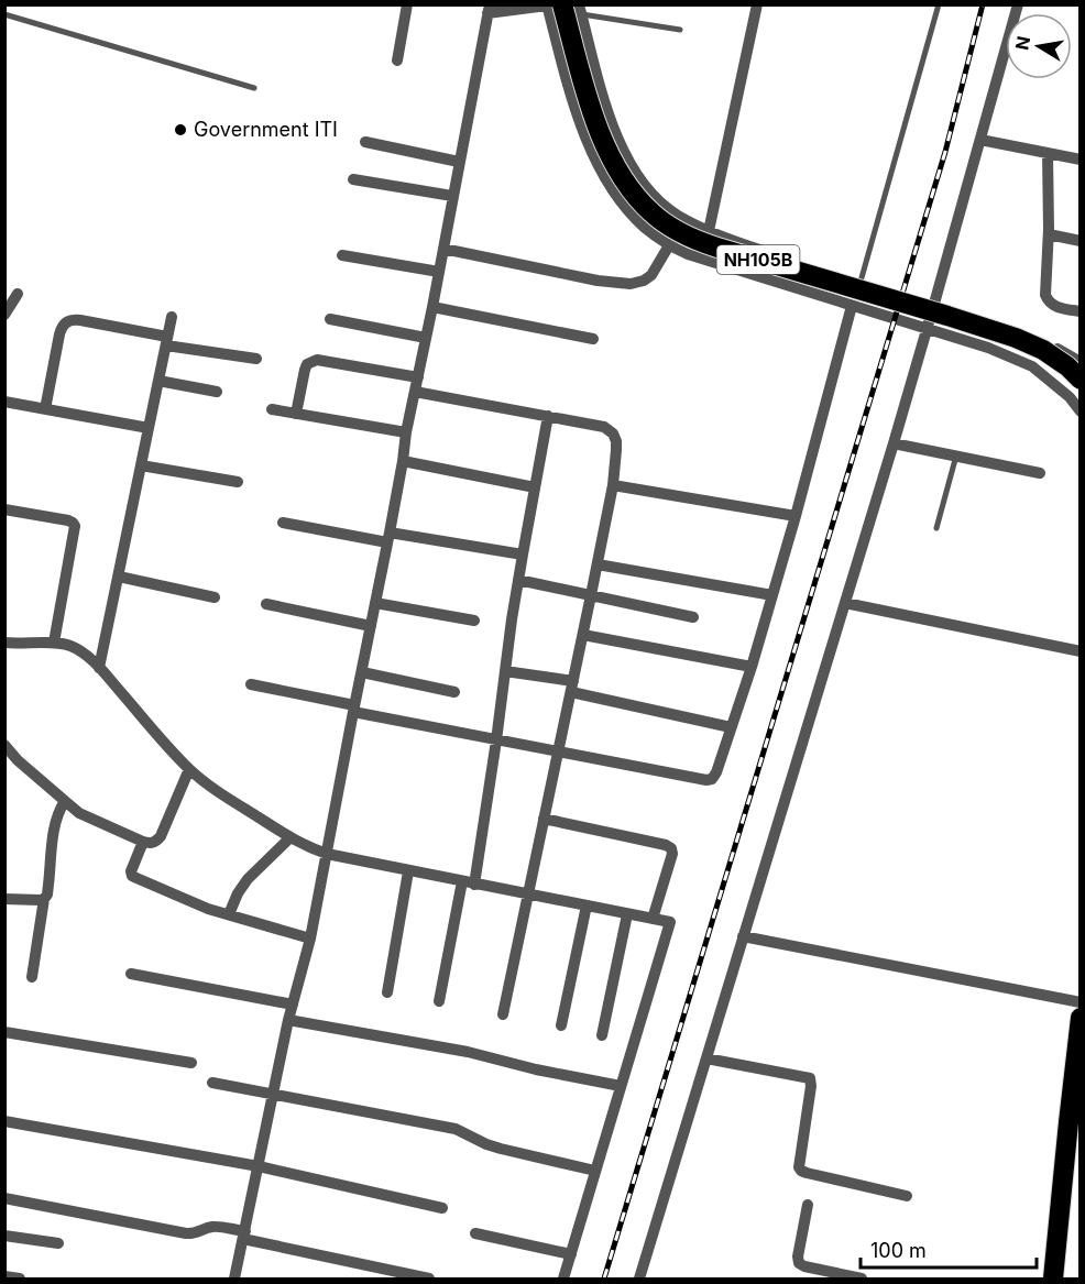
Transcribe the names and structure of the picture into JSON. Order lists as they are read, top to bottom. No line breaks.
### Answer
{"streets":{"highway":["NH105B"]},"places":["Government ITI"],"scale_bar":"100 m","north":"left"}
